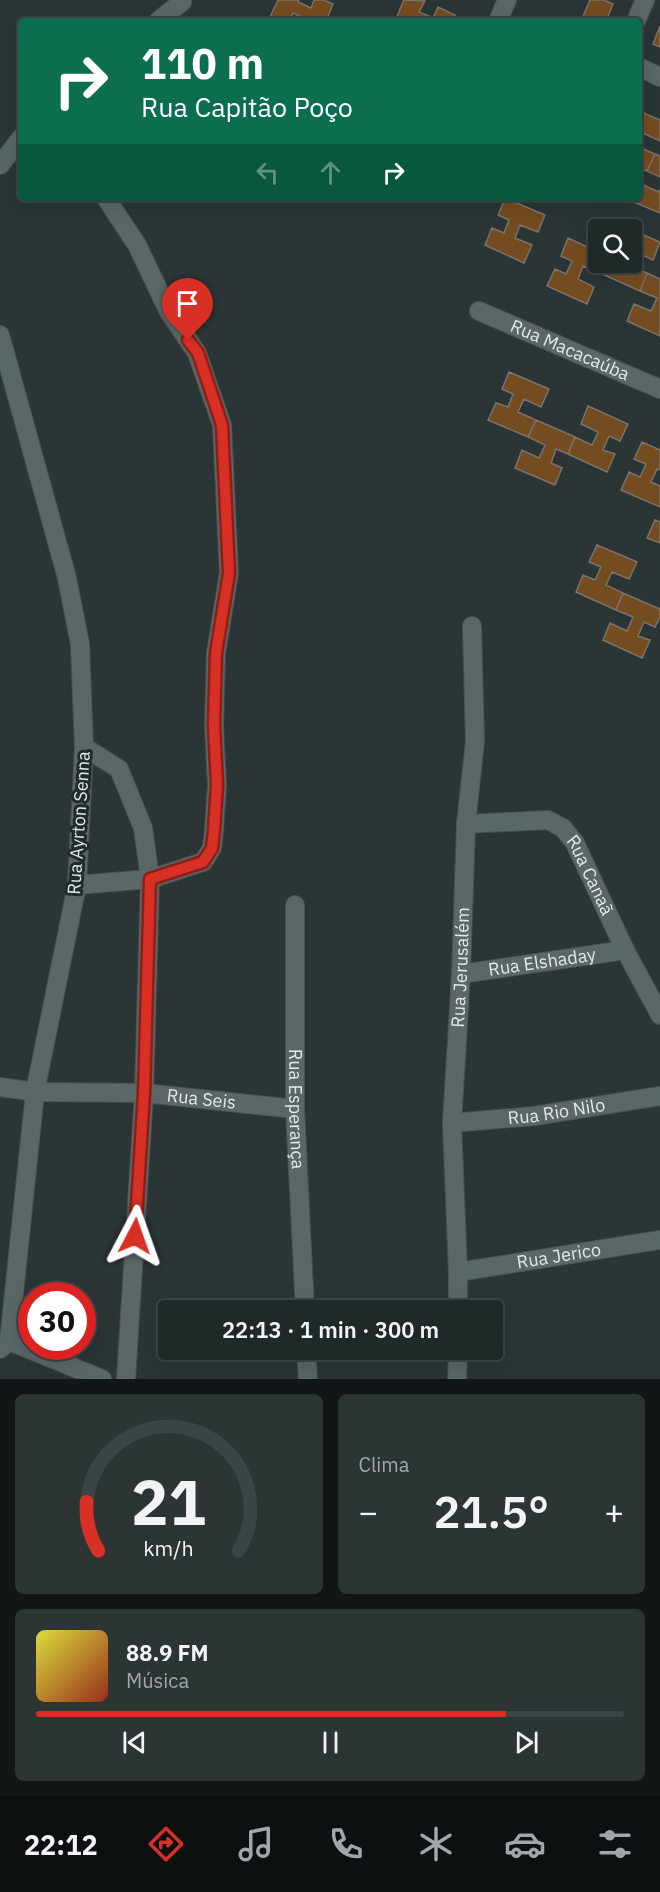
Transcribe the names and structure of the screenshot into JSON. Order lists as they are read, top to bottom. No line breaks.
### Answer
{"streets":{"street":["Rua Macacaúba","Rua Ayrton Senna","Rua Canaã","Rua Elshaday","Rua Jerusalém","Rua Seis","Rua Esperança","Rua Rio Nilo","Rua Jerico"]},"crossings":[["Rua Ayrton Senna","Rua Seis"],["Rua Canaã","Rua Elshaday"],["Rua Canaã","Rua Jerusalém"],["Rua Elshaday","Rua Jerusalém"],["Rua Jerusalém","Rua Rio Nilo"],["Rua Jerusalém","Rua Jerico"],["Rua Seis","Rua Esperança"]],"page":{"turn":["110 m","Rua Capitão Poço"],"limit":"30","trip":"22:13 · 1 min · 300 m","tile":"Clima","heat":["−","21.5°","+"],"song":["88.9 FM","Música"],"tabs":"22:12","gauge":["21","km/h"]}}
